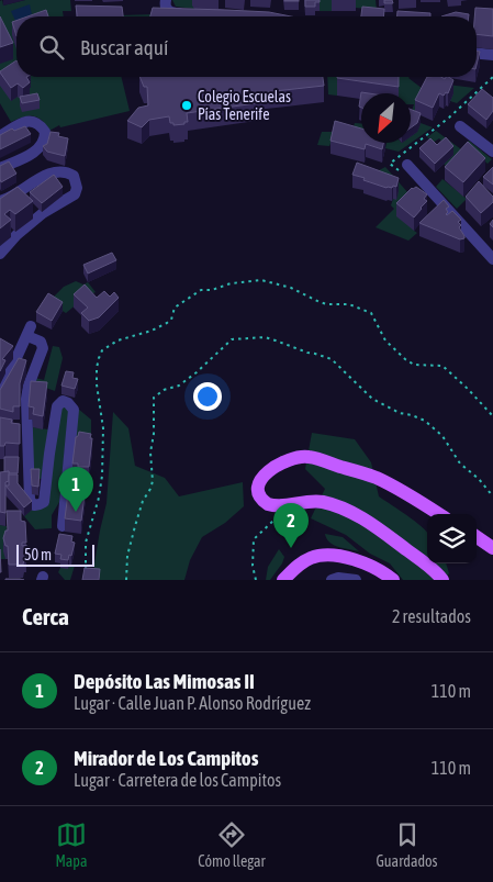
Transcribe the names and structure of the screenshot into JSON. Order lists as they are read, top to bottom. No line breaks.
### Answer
{"places":["Colegio Escuelas Pías Tenerife"],"scale_bar":"50 m","north":"bottom left","page":{"search":"Buscar aquí","pins":["1","2"],"scale":"50 m","heading":["Cerca","2 resultados"],"list":[{"mark":"1","name":"Depósito Las Mimosas II","note":"Lugar · Calle Juan P. Alonso Rodríguez","value":"110 m"},{"mark":"2","name":"Mirador de Los Campitos","note":"Lugar · Carretera de los Campitos","value":"110 m"}],"nav":["Mapa","Cómo llegar","Guardados"]}}
